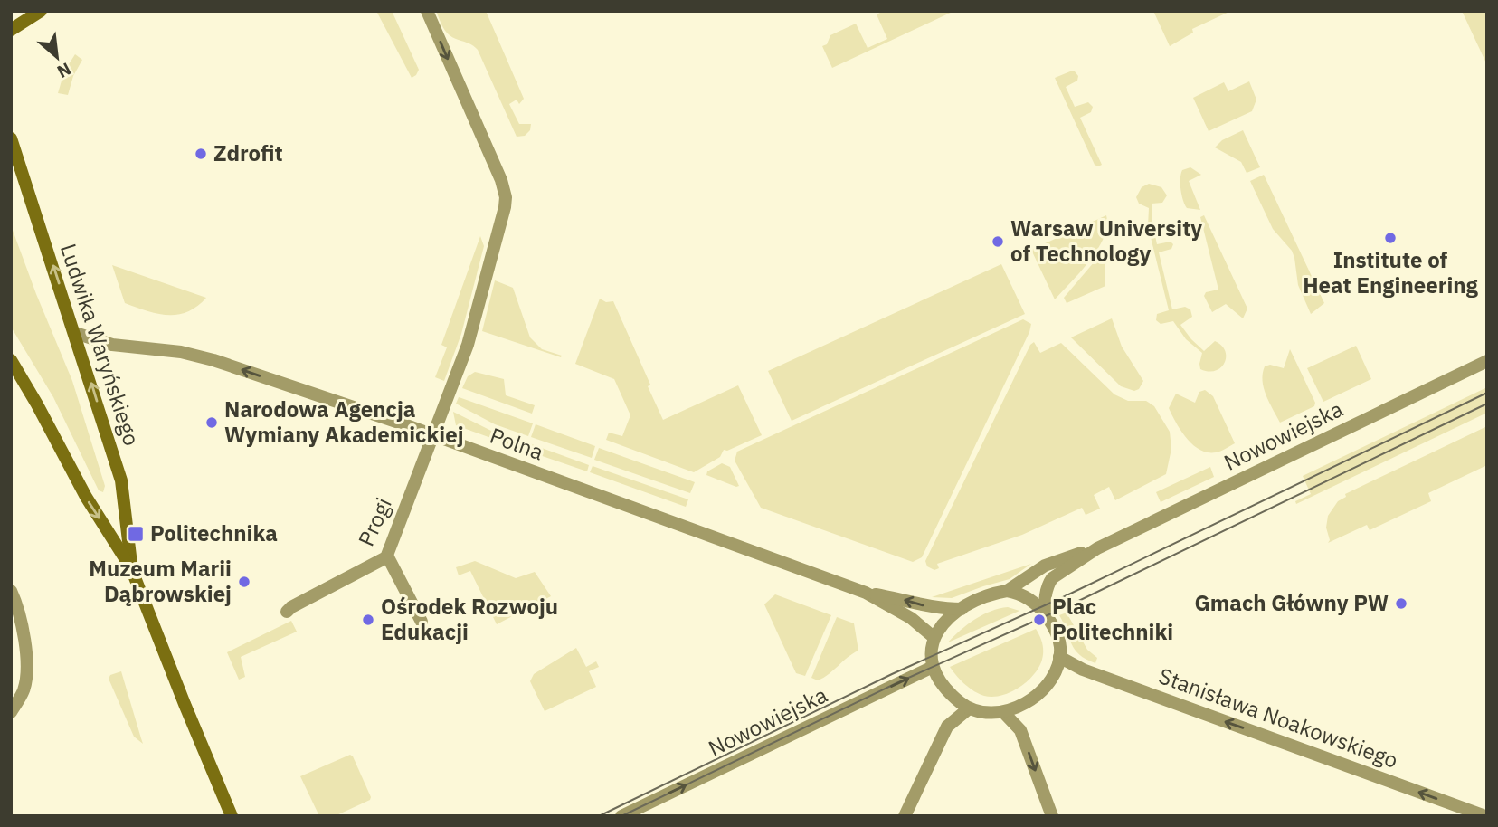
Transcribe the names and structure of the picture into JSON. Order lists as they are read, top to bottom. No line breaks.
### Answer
{"streets":{"main road":["Ludwika Waryńskiego"],"street":["Nowowiejska","Polna","Progi","Stanisława Noakowskiego"]},"crossings":[["Ludwika Waryńskiego","Polna"],["Nowowiejska","Polna"],["Nowowiejska","Stanisława Noakowskiego"],["Polna","Progi"],["Polna","Stanisława Noakowskiego"]],"one_way":["Nowowiejska","Polna","Progi","Stanisława Noakowskiego"],"places":{"other":["Zdrofit","Institute of Heat Engineering","Warsaw University of Technology","Narodowa Agencja Wymiany Akademickiej","Muzeum Marii Dąbrowskiej","Gmach Główny PW","Ośrodek Rozwoju Edukacji","Plac Politechniki"],"transit":["Politechnika"]},"north":"bottom right"}
